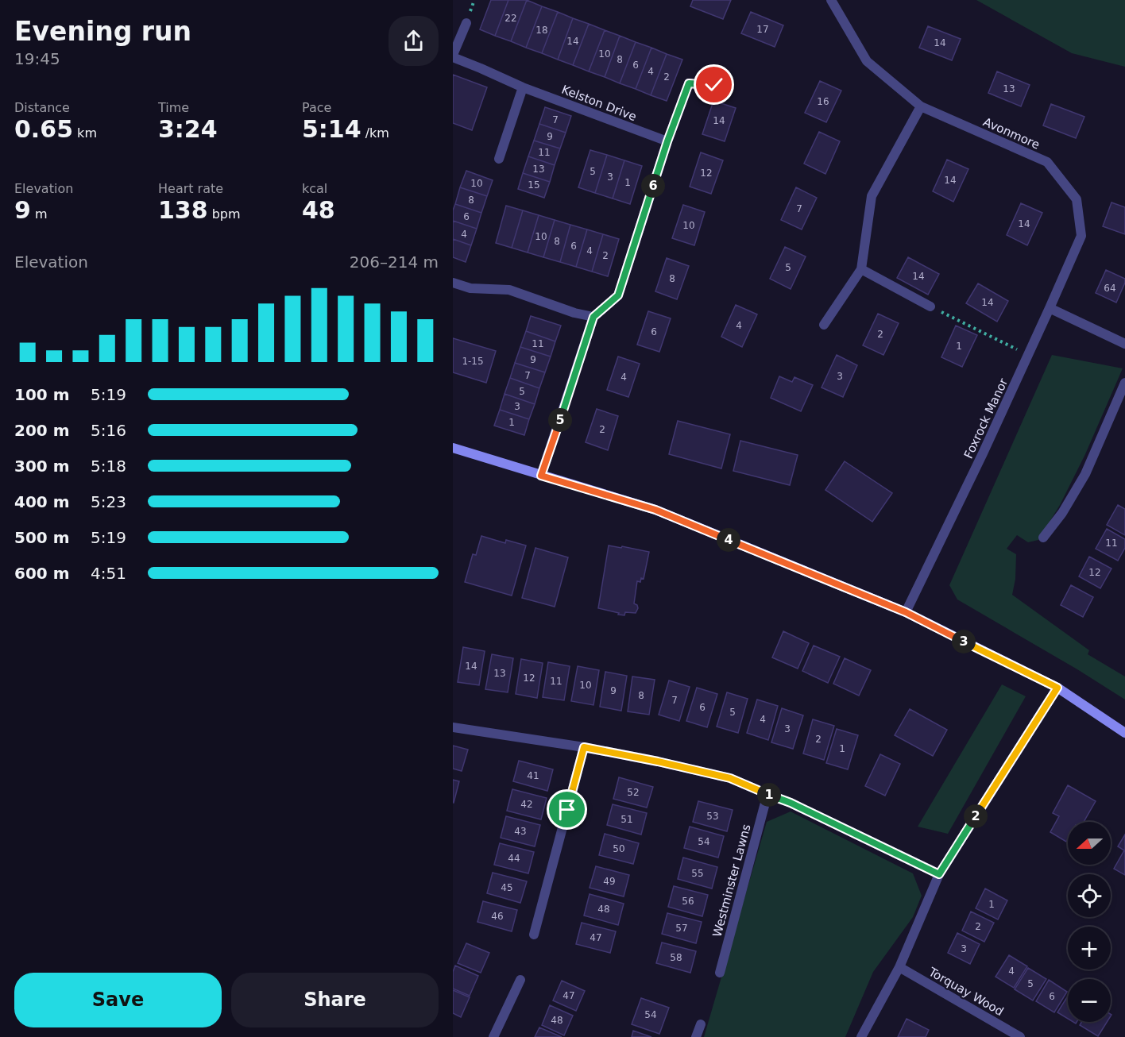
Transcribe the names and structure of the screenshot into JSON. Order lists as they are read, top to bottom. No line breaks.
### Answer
{"streets":{"street":["Kelston Drive","Avonmore","Foxrock Manor","Westminster Lawns","Torquay Wood"]},"crossings":[["Avonmore","Foxrock Manor"]],"house_numbers":["22","17","18","14","14","10","8","6","4","2","13","16","7","14","9","11","13","5","12","3","14","1","10","15","8","7","6","14","10","4","10","8","6","4","2","5","14","8","64","14","4","6","2","11","1","9","1-15","7","3","4","5","3","1","2","11","12","14","13","12","11","10","9","8","7","6","5","4","3","2","1","41","52","42","53","51","43","54","50","44","55","49","45","56","1","48","46","2","57","47","3","58","4","5","47","6","54","48"],"north":"left","page":{"heading":["Evening run","19:45"],"stats":[["Distance","0.65 km"],["Time","3:24"],["Pace","5:14 /km"],["Elevation","9 m"],["Heart rate","138 bpm"],["kcal","48"]],"pins":["6","5","4","3","1","2"],"chart":["Elevation","206–214 m"],"list":[{"name":"100 m","note":"5:19"},{"name":"200 m","note":"5:16"},{"name":"300 m","note":"5:18"},{"name":"400 m","note":"5:23"},{"name":"500 m","note":"5:19"},{"name":"600 m","note":"4:51"}],"map_buttons":["+","−"],"buttons":["Save","Share"]}}
